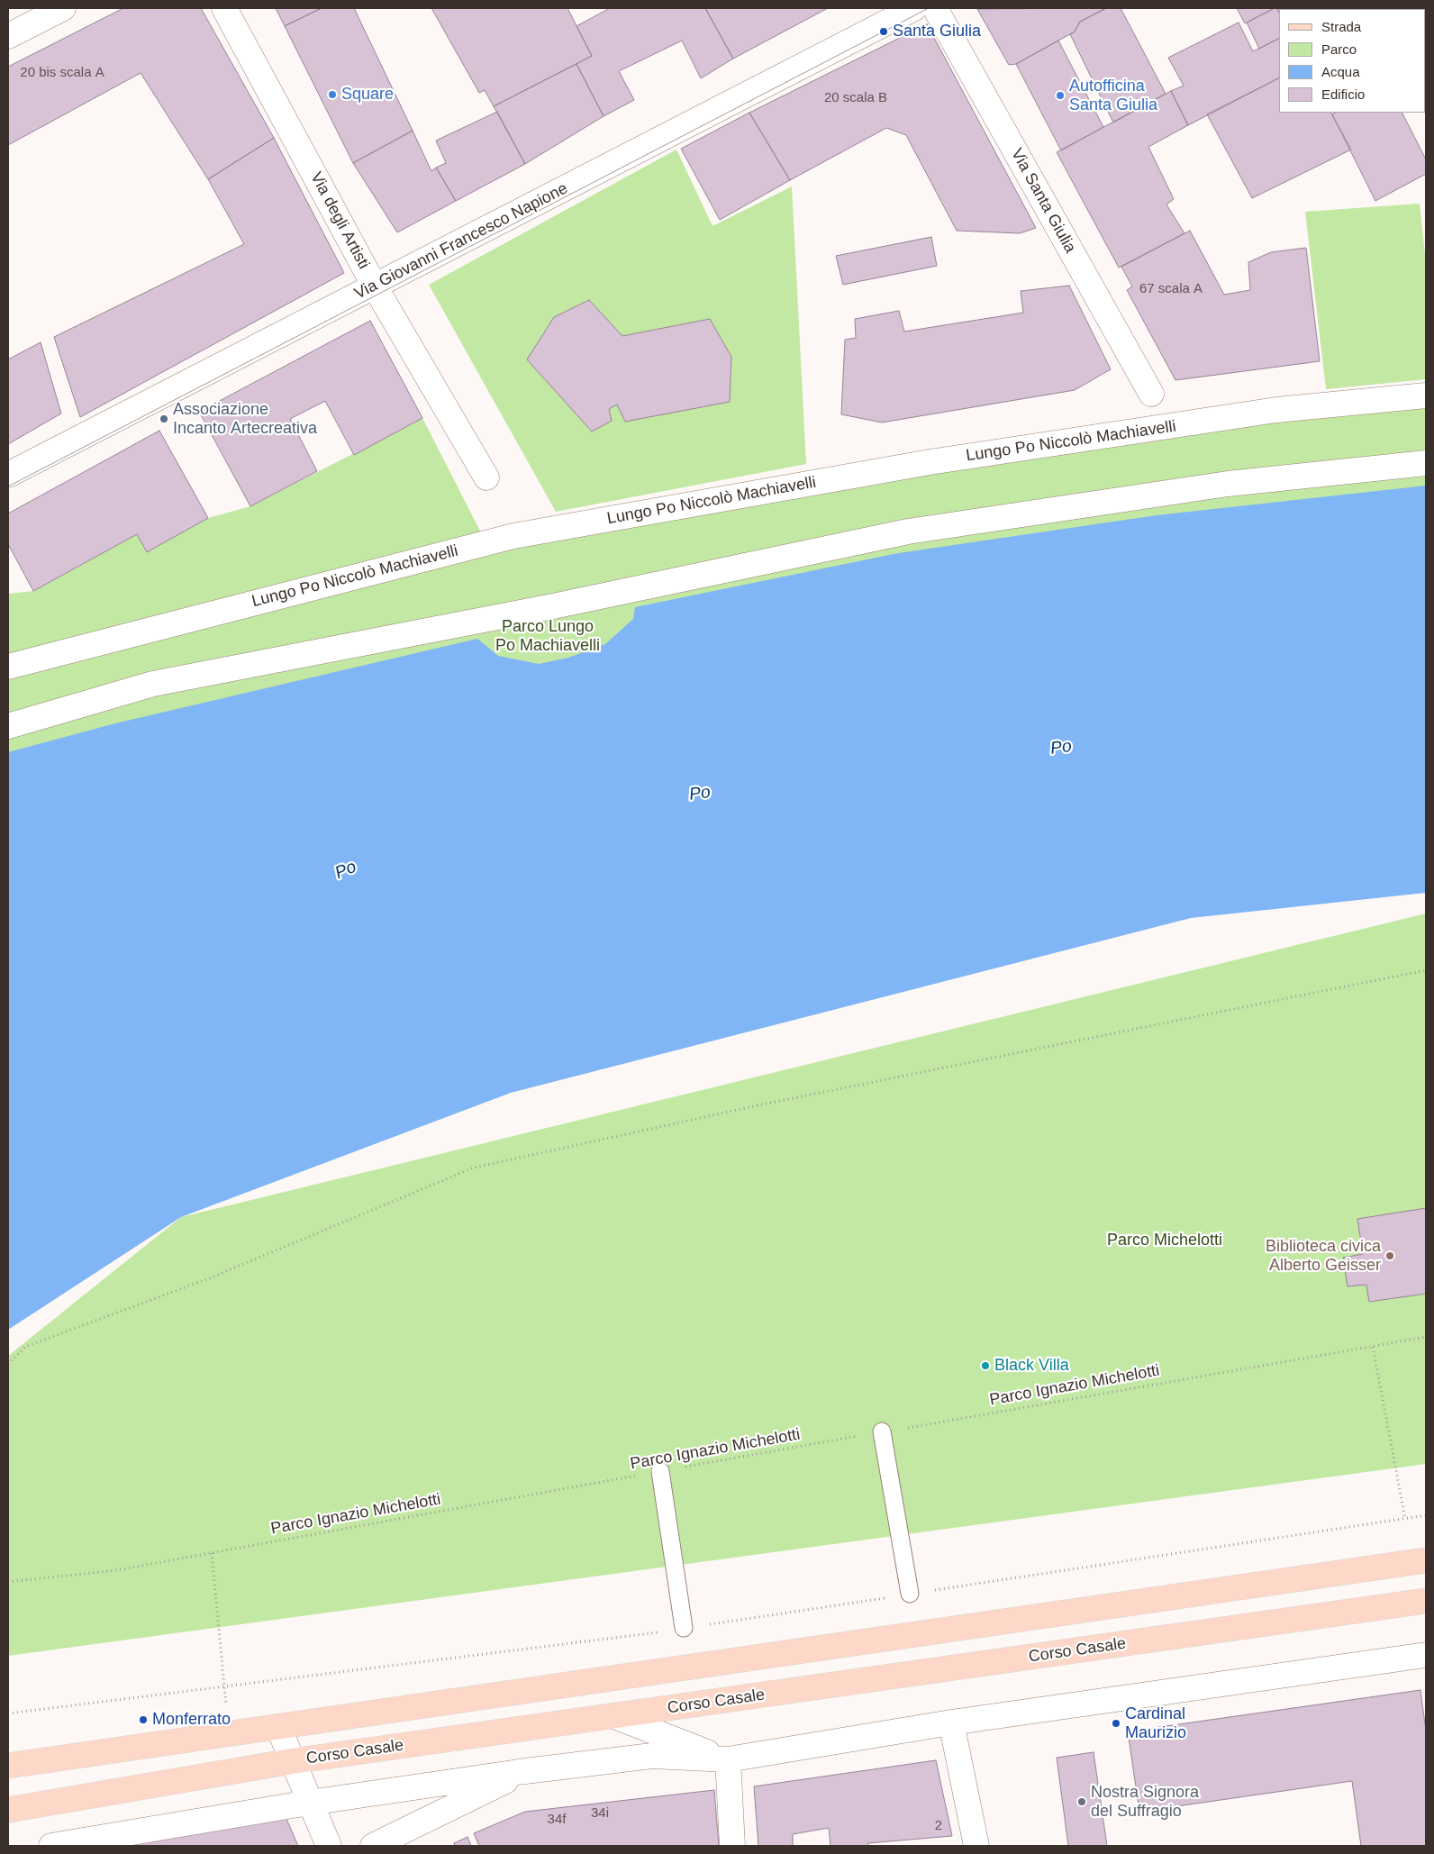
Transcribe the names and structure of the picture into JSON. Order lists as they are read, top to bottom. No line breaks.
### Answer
{"streets":{"main road":["Corso Casale"],"street":["Via Santa Giulia","Via degli Artisti","Via Giovanni Francesco Napione","Lungo Po Niccolò Machiavelli"],"path":["Parco Ignazio Michelotti"]},"crossings":[["Via degli Artisti","Via Giovanni Francesco Napione"]],"water":["Po"],"parks":["Parco Lungo Po Machiavelli","Parco Michelotti"],"places":["Santa Giulia","Square","Autofficina Santa Giulia","Associazione Incanto Artecreativa","Biblioteca civica Alberto Geisser","Black Villa","Monferrato","Cardinal Maurizio","Nostra Signora del Suffragio"],"house_numbers":["20 bis scala A","20 scala B","67 scala A","34i","34f","2"],"legend":["Strada","Parco","Acqua","Edificio"]}
